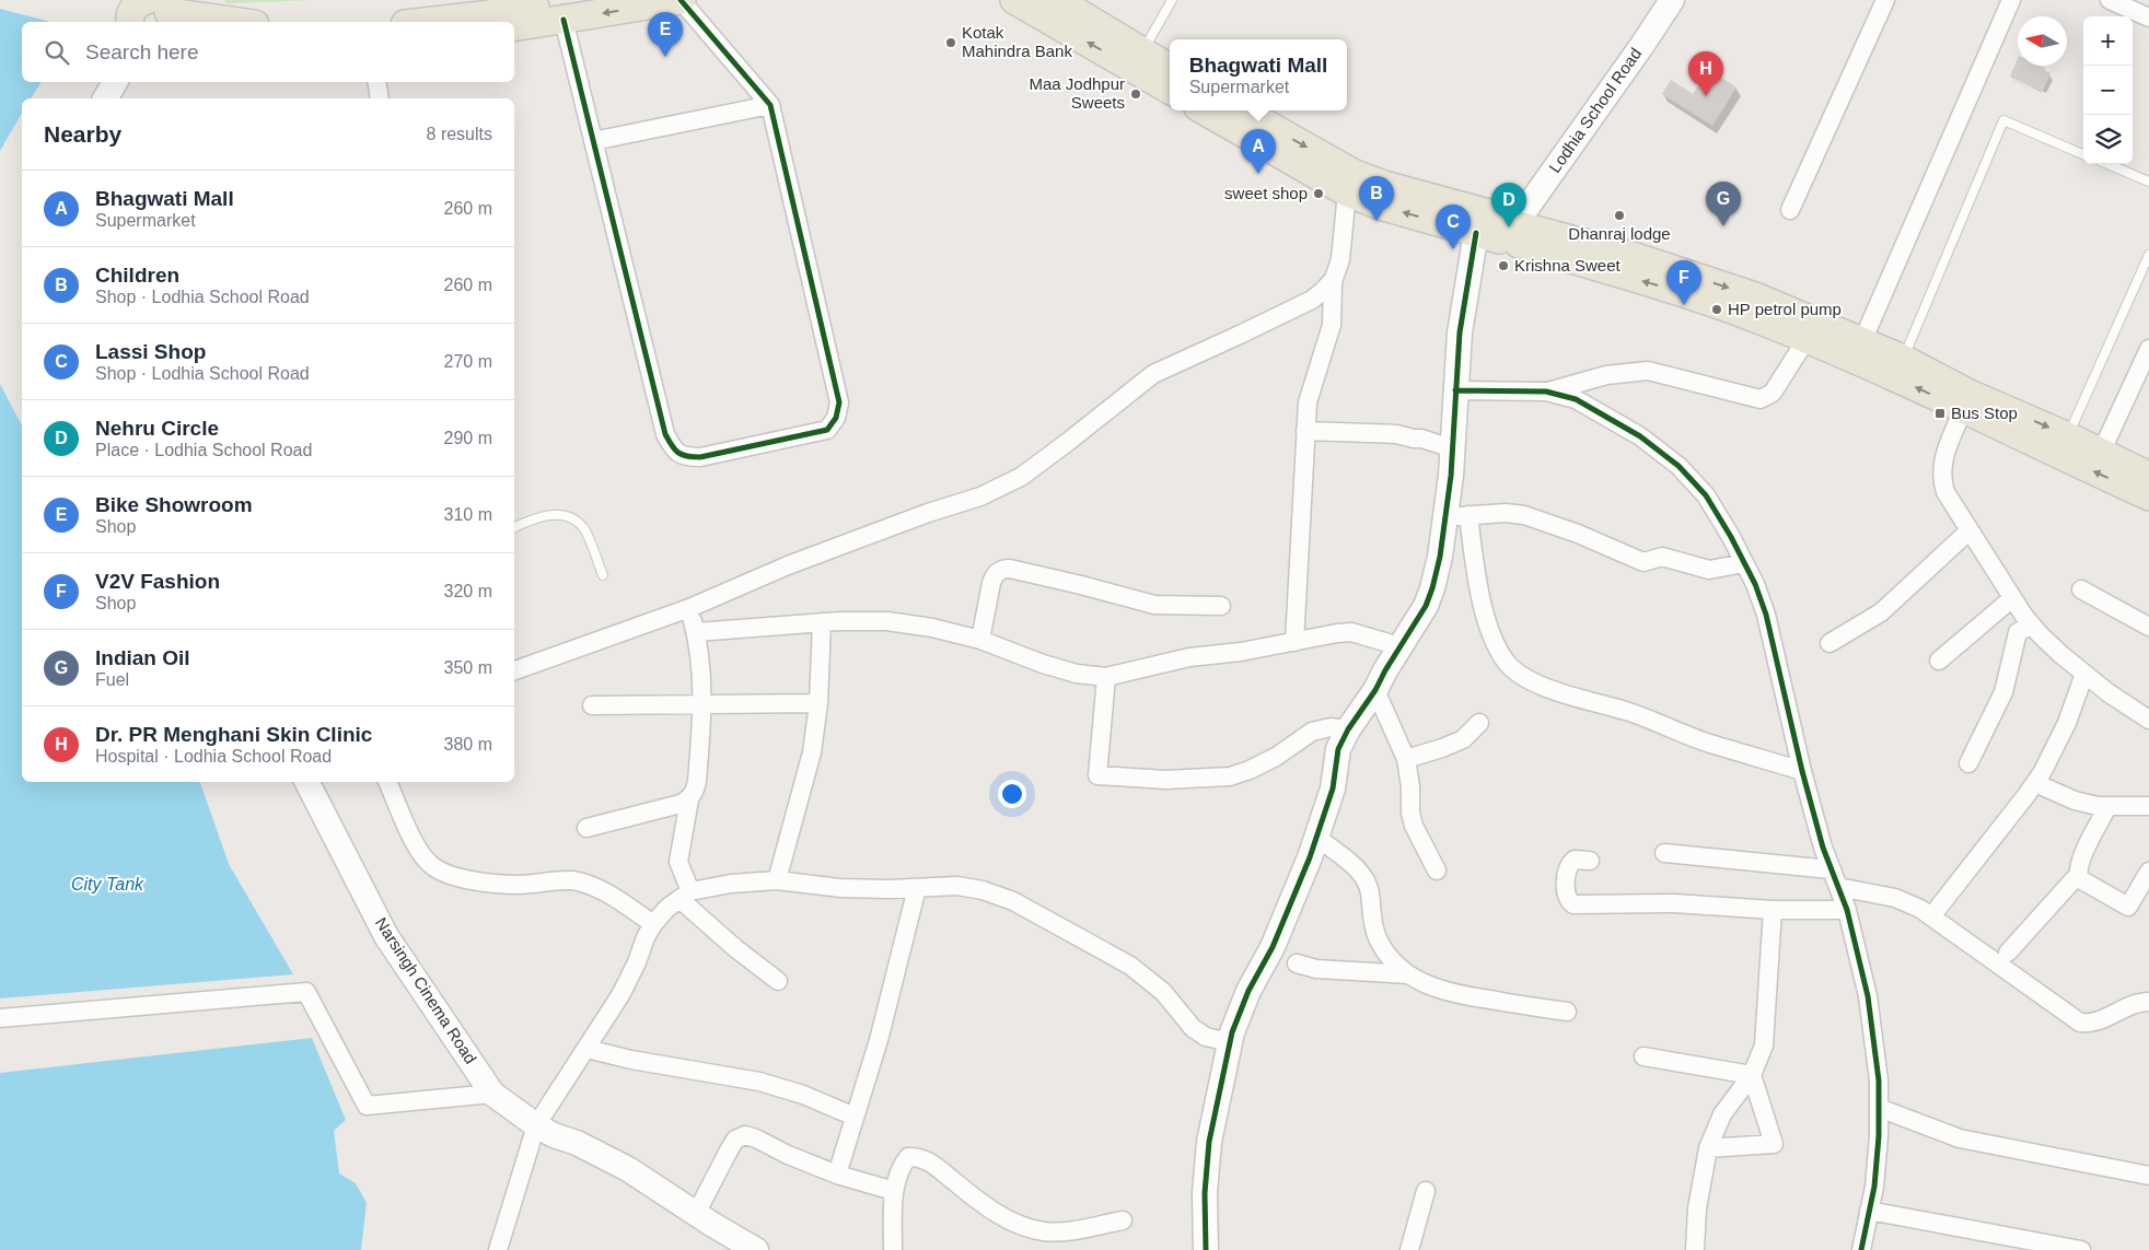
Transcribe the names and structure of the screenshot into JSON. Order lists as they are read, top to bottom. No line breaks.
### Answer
{"streets":{"street":["Lodhia School Road","Narsingh Cinema Road"]},"water":["City Tank"],"places":{"other":["Kotak Mahindra Bank","Maa Jodhpur Sweets","sweet shop","Dhanraj lodge","Krishna Sweet","HP petrol pump"],"transit":["Bus Stop"]},"north":"left","page":{"pins":["E","H","A","B","G","D","C","F"],"map_buttons":["+","−"],"search":"Search here","popup":["Bhagwati Mall","Supermarket"],"heading":["Nearby","8 results"],"list":[{"mark":"A","name":"Bhagwati Mall","note":"Supermarket","value":"260 m"},{"mark":"B","name":"Children","note":"Shop · Lodhia School Road","value":"260 m"},{"mark":"C","name":"Lassi Shop","note":"Shop · Lodhia School Road","value":"270 m"},{"mark":"D","name":"Nehru Circle","note":"Place · Lodhia School Road","value":"290 m"},{"mark":"E","name":"Bike Showroom","note":"Shop","value":"310 m"},{"mark":"F","name":"V2V Fashion","note":"Shop","value":"320 m"},{"mark":"G","name":"Indian Oil","note":"Fuel","value":"350 m"},{"mark":"H","name":"Dr. PR Menghani Skin Clinic","note":"Hospital · Lodhia School Road","value":"380 m"}]}}
